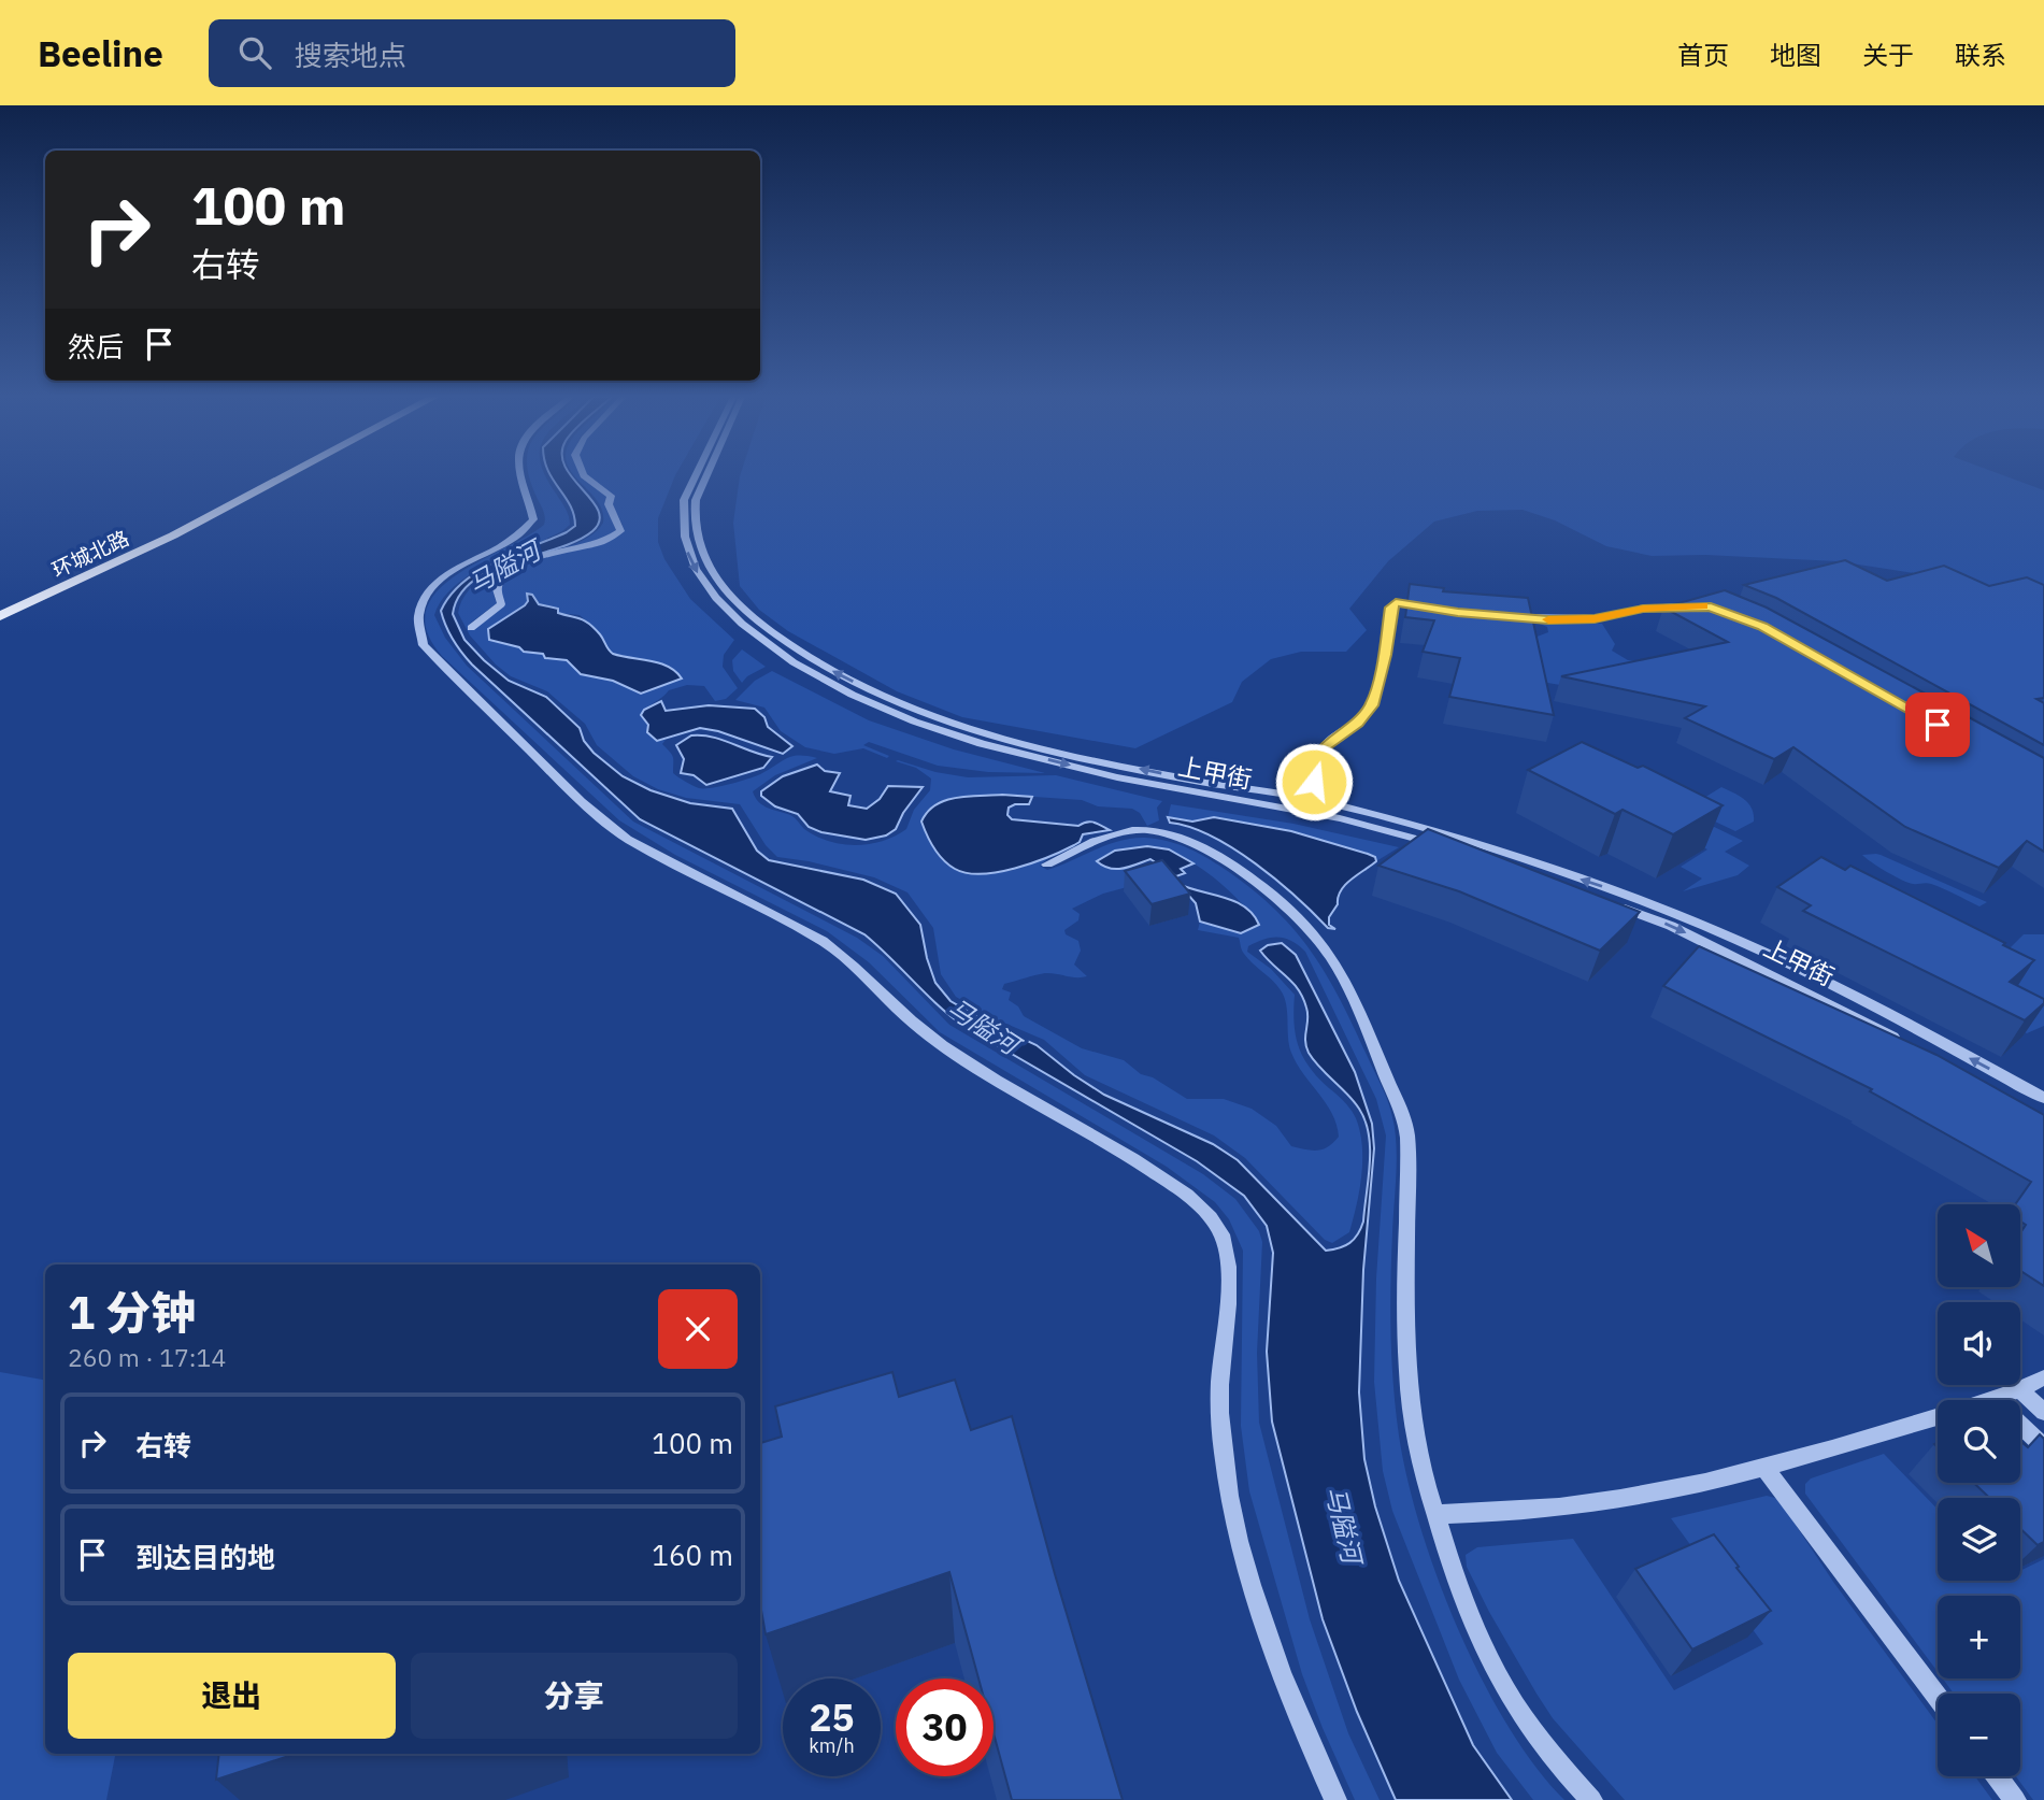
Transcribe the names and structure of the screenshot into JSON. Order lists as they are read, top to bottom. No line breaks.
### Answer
{"streets":{"main road":["环城北路"],"street":["上甲街"]},"water":["马隘河"],"north":"top left","page":{"header":"Beeline","search":"搜索地点","nav":["首页","地图","关于","联系"],"turn":["100 m","右转"],"then":"然后","map_buttons":["+","−"],"heading":["1 分钟","260 m · 17:14"],"list":[{"name":"右转","value":"100 m"},{"name":"到达目的地","value":"160 m"}],"buttons":["退出","分享"],"speed":"25 km/h","limit":"30"}}
